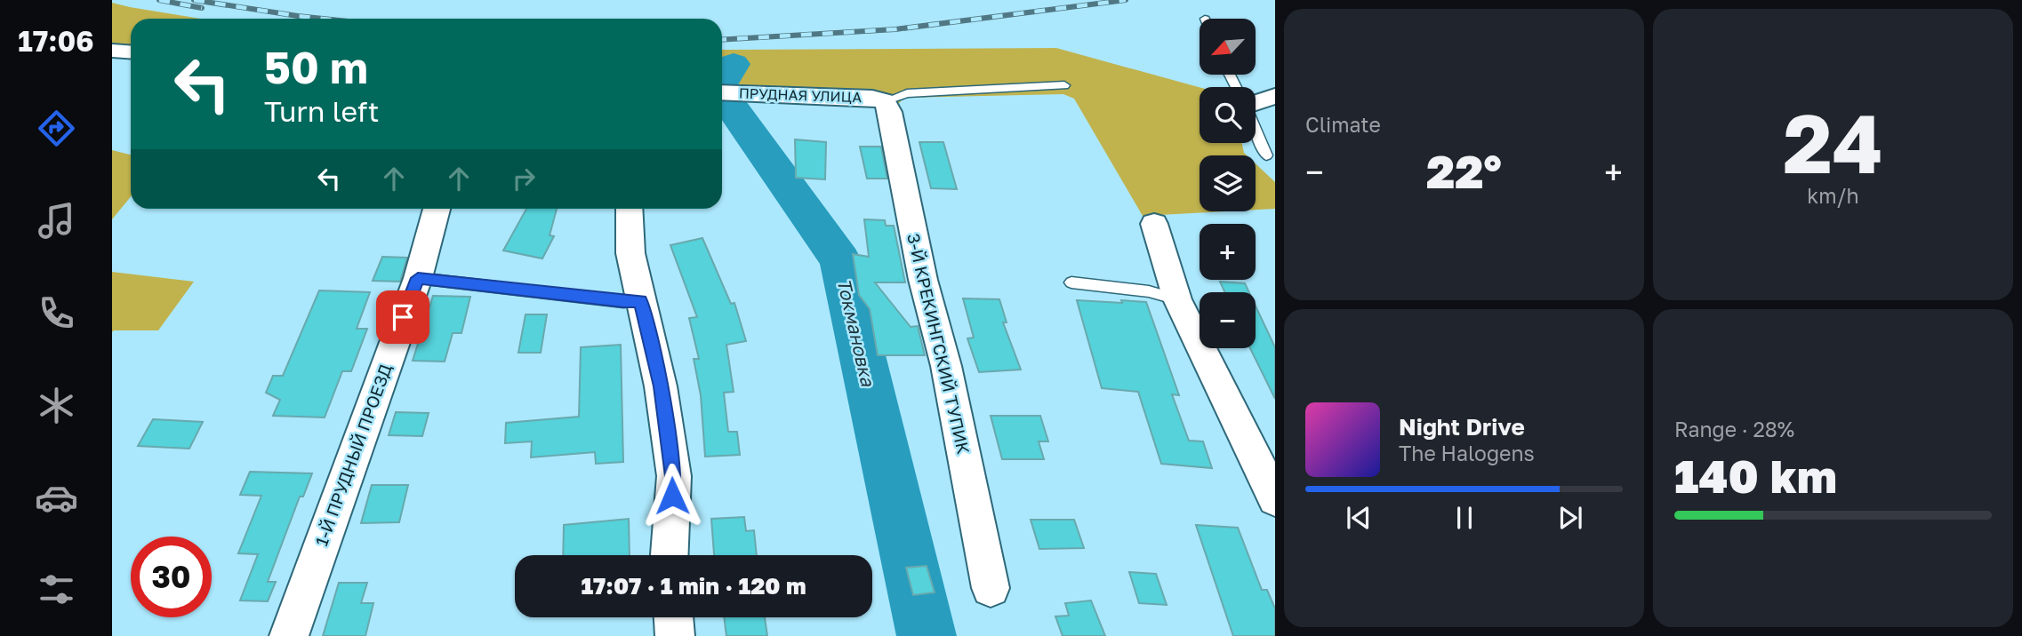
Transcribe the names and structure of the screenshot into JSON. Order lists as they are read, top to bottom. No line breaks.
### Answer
{"streets":{"street":["ПРУДНАЯ УЛИЦА","3-Й КРЕКИНГСКИЙ ТУПИК","1-Й ПРУДНЫЙ ПРОЕЗД"]},"crossings":[["ПРУДНАЯ УЛИЦА","3-Й КРЕКИНГСКИЙ ТУПИК"]],"water":["Токмановка"],"north":"bottom left","page":{"tabs":"17:06","tile":["Climate",["24","km/h"],["Range · 28%","140 km"]],"map_buttons":["+","−"],"turn":["50 m","Turn left"],"heat":["−","22°","+"],"song":["Night Drive","The Halogens"],"limit":"30","trip":"17:07 · 1 min · 120 m"}}
